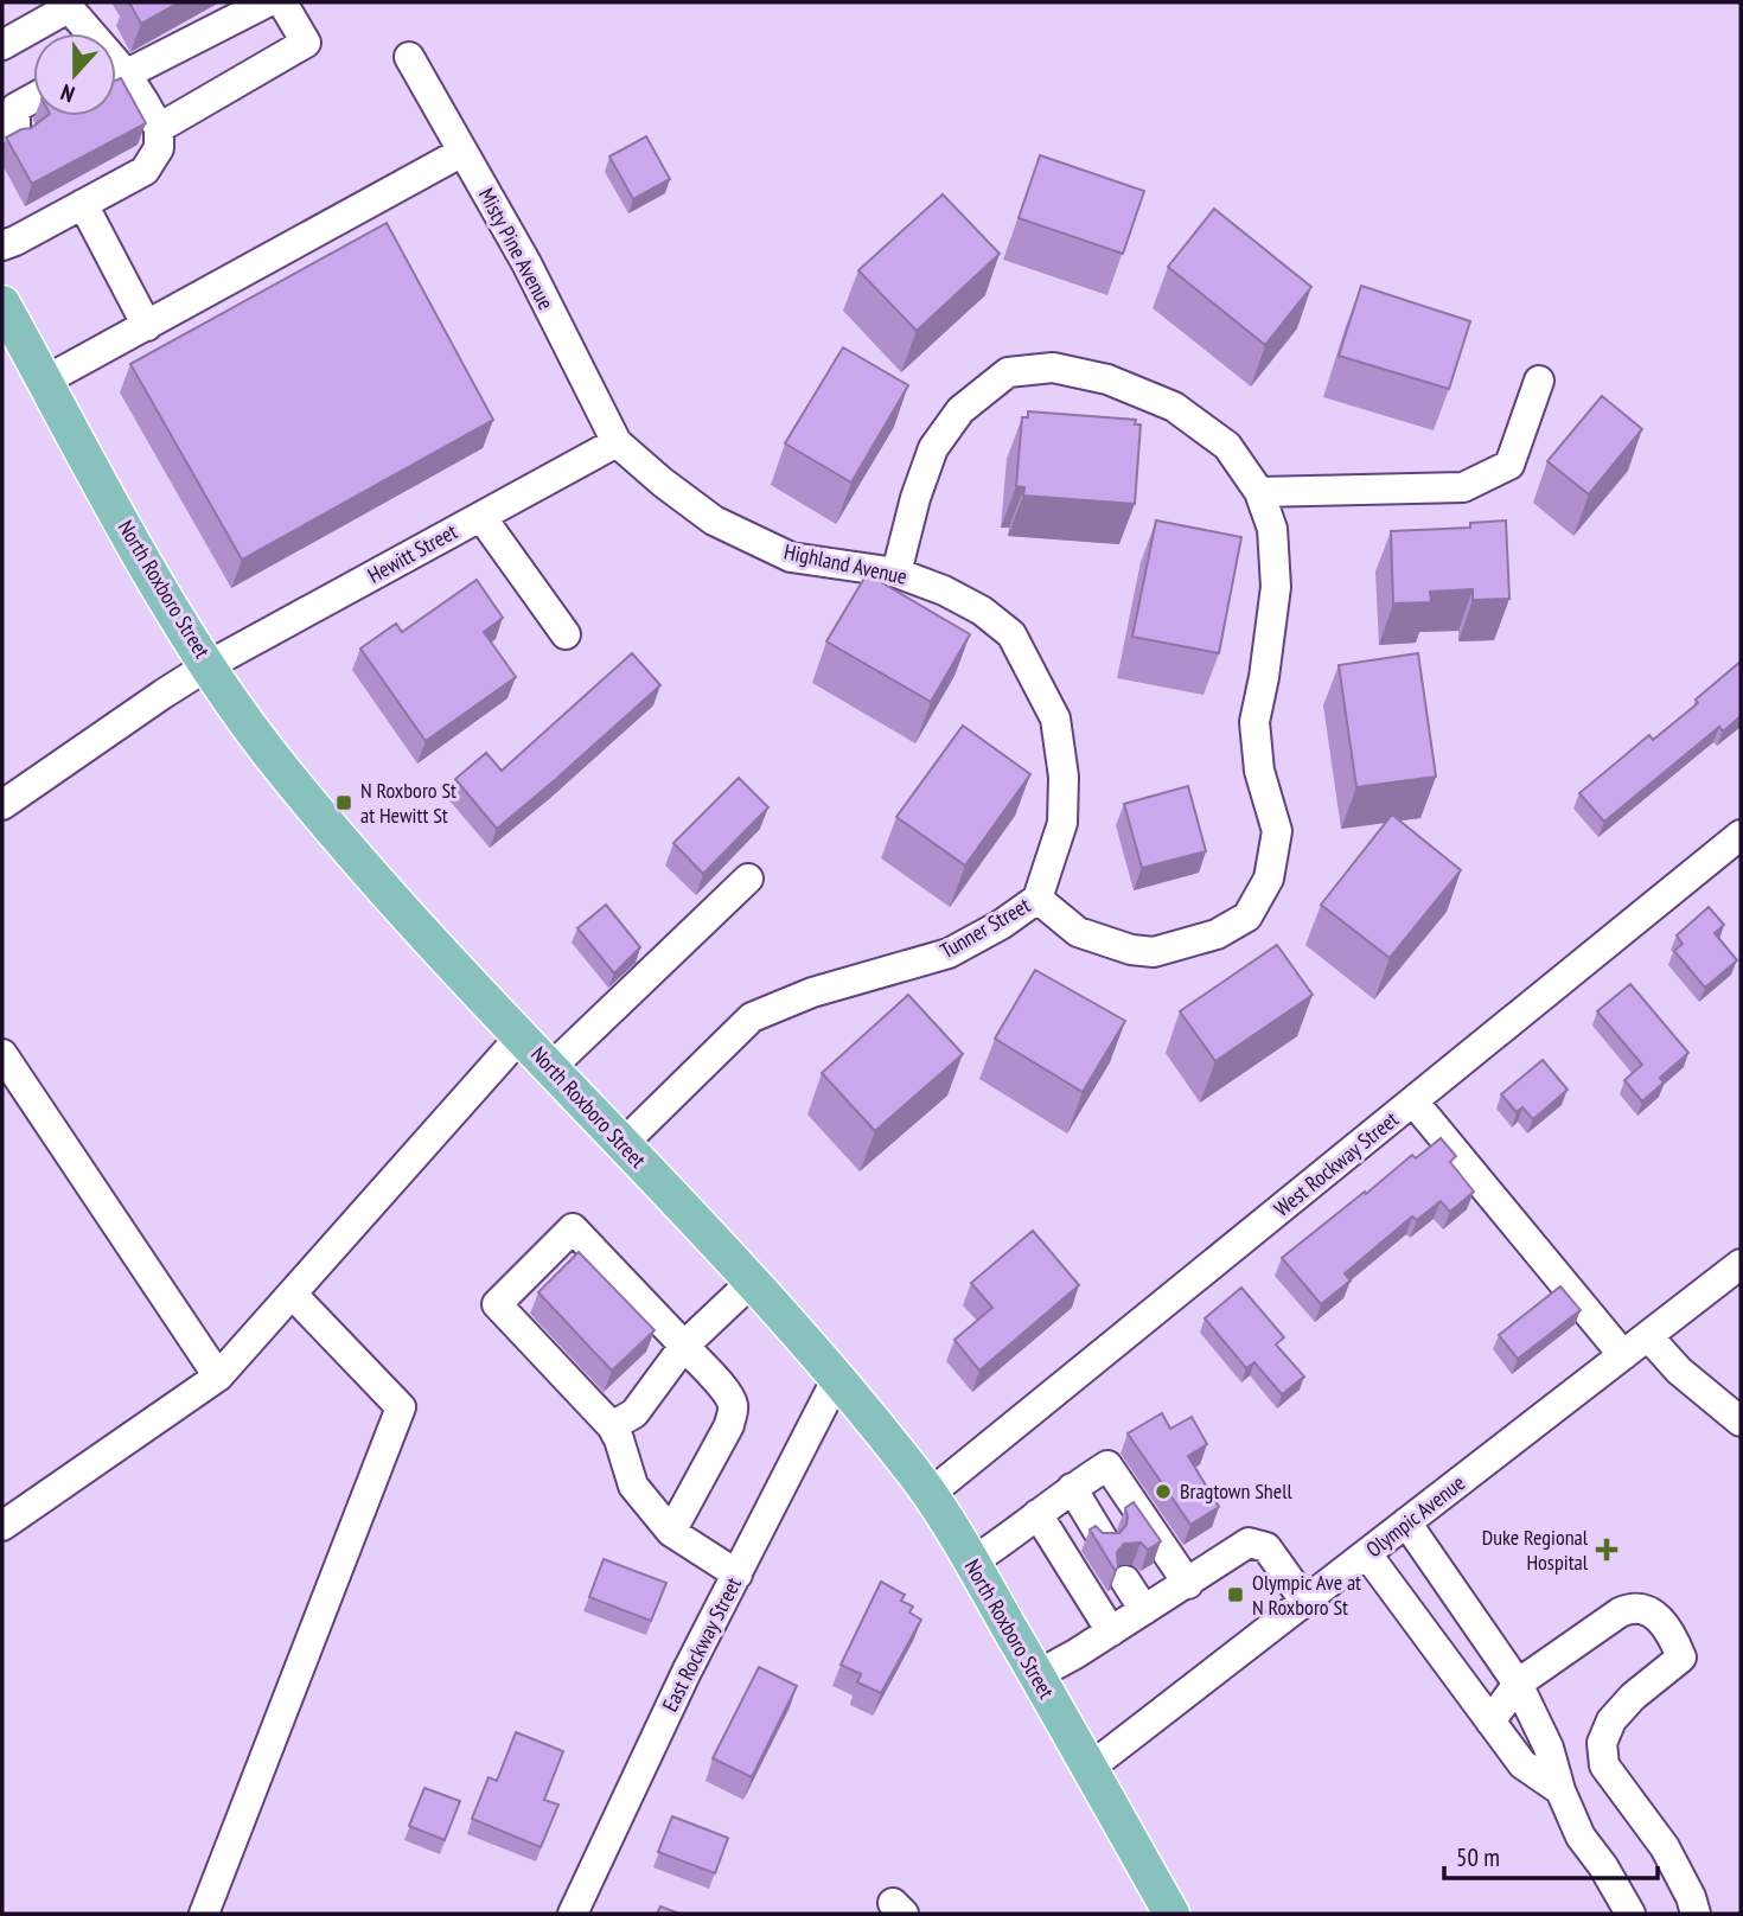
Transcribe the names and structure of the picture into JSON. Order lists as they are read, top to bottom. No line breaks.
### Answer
{"streets":{"main road":["North Roxboro Street"],"street":["Misty Pine Avenue","Hewitt Street","Highland Avenue","Tunner Street","West Rockway Street","Olympic Avenue","East Rockway Street"]},"crossings":[["Misty Pine Avenue","Hewitt Street"],["Misty Pine Avenue","Highland Avenue"],["Hewitt Street","Highland Avenue"],["Hewitt Street","North Roxboro Street"],["Highland Avenue","Tunner Street"],["North Roxboro Street","Tunner Street"],["North Roxboro Street","West Rockway Street"],["North Roxboro Street","Olympic Avenue"],["North Roxboro Street","East Rockway Street"]],"places":{"transit":["N Roxboro St at Hewitt St","Olympic Ave at N Roxboro St"],"other":["Bragtown Shell"],"health":["Duke Regional Hospital"]},"scale_bar":"50 m","north":"bottom"}
